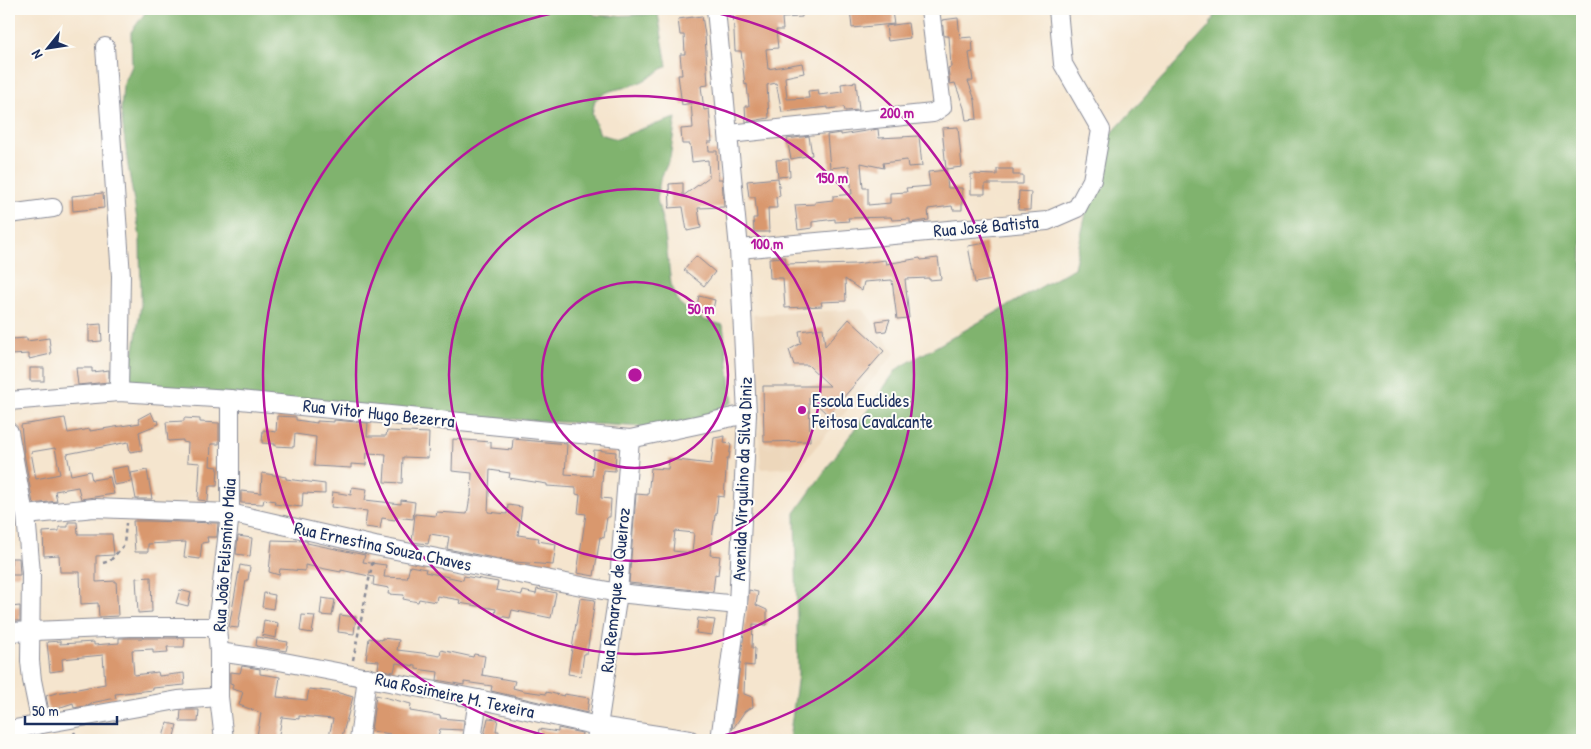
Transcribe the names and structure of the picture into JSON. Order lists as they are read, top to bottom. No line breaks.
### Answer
{"streets":{"street":["Rua José Batista","Rua Vitor Hugo Bezerra","Avenida Virgulino da Silva Diniz","Rua Ernestina Souza Chaves","Rua João Felismino Maia","Rua Remarque de Queiroz","Rua Rosimeire M. Texeira"]},"crossings":[["Rua José Batista","Avenida Virgulino da Silva Diniz"],["Rua Vitor Hugo Bezerra","Avenida Virgulino da Silva Diniz"],["Rua Vitor Hugo Bezerra","Rua João Felismino Maia"],["Rua Vitor Hugo Bezerra","Rua Remarque de Queiroz"],["Avenida Virgulino da Silva Diniz","Rua Ernestina Souza Chaves"],["Rua Ernestina Souza Chaves","Rua João Felismino Maia"],["Rua Ernestina Souza Chaves","Rua Remarque de Queiroz"],["Rua João Felismino Maia","Rua Rosimeire M. Texeira"],["Rua Remarque de Queiroz","Rua Rosimeire M. Texeira"]],"places":["Escola Euclides Feitosa Cavalcante"],"scale_bar":"50 m","north":"bottom left","rings":["200 m","150 m","100 m","50 m"]}
